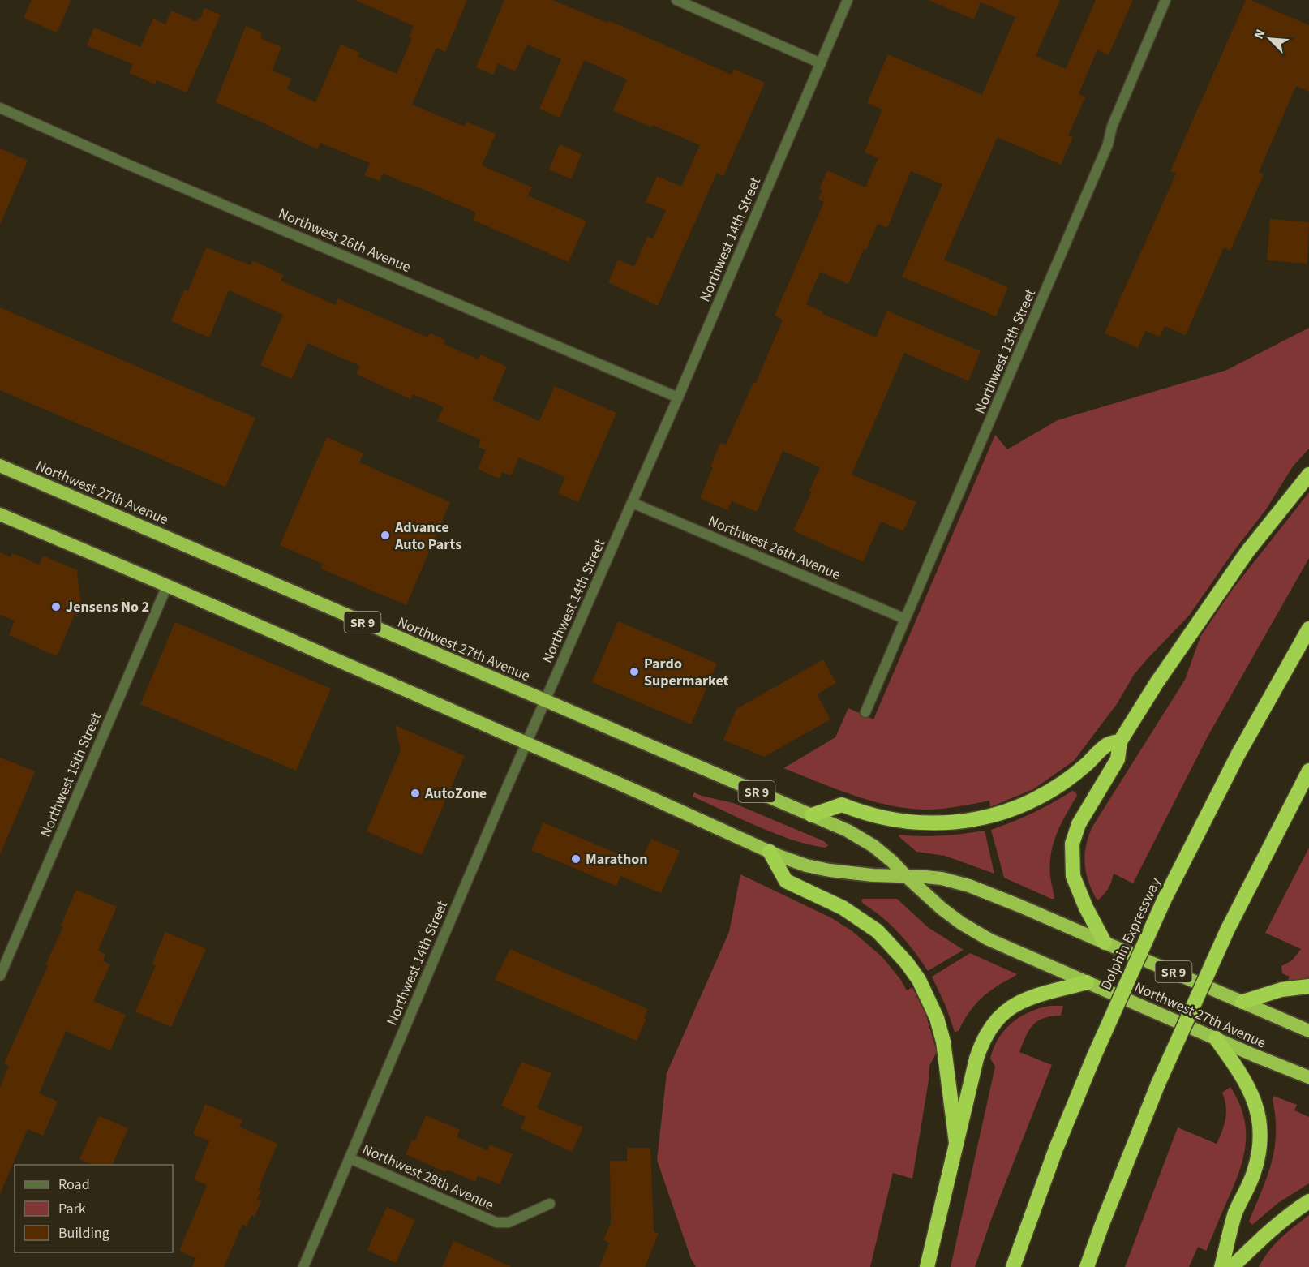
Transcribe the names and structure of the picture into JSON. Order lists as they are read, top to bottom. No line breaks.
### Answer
{"streets":{"highway":["Northwest 27th Avenue","SR 9","Dolphin Expressway"],"street":["Northwest 14th Street","Northwest 26th Avenue","Northwest 13th Street","Northwest 15th Street","Northwest 28th Avenue"]},"crossings":[["Northwest 14th Street","Northwest 26th Avenue"],["Northwest 14th Street","Northwest 27th Avenue"],["Northwest 14th Street","Northwest 28th Avenue"],["Northwest 26th Avenue","Northwest 13th Street"],["Northwest 27th Avenue","Northwest 15th Street"]],"places":["Advance Auto Parts","Jensens No 2","Pardo Supermarket","AutoZone","Marathon"],"legend":["Road","Park","Building"],"north":"top left"}
